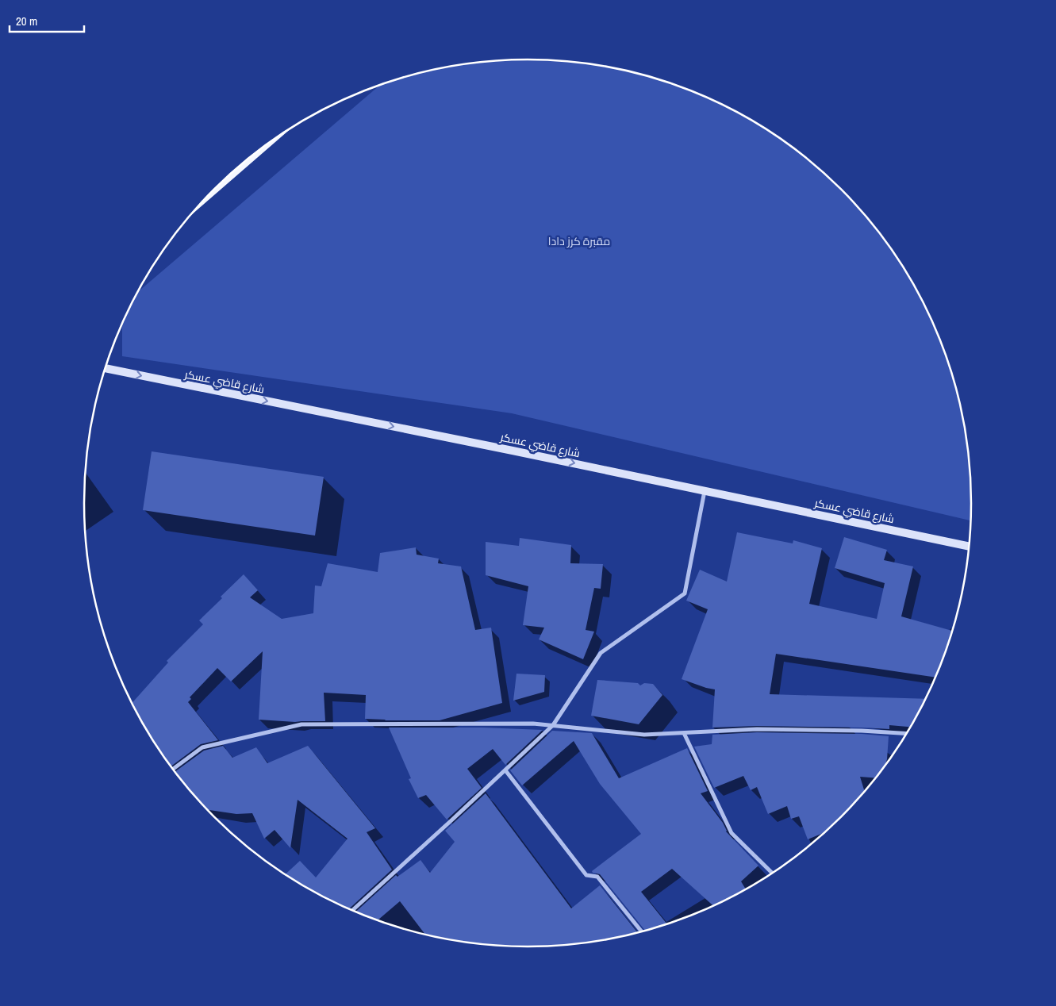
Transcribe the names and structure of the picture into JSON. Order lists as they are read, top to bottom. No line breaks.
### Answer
{"streets":{"main road":["شارع قاضي عسكر"]},"one_way":["شارع قاضي عسكر"],"parks":["مقبرة كرز دادا"],"scale_bar":"20 m"}
